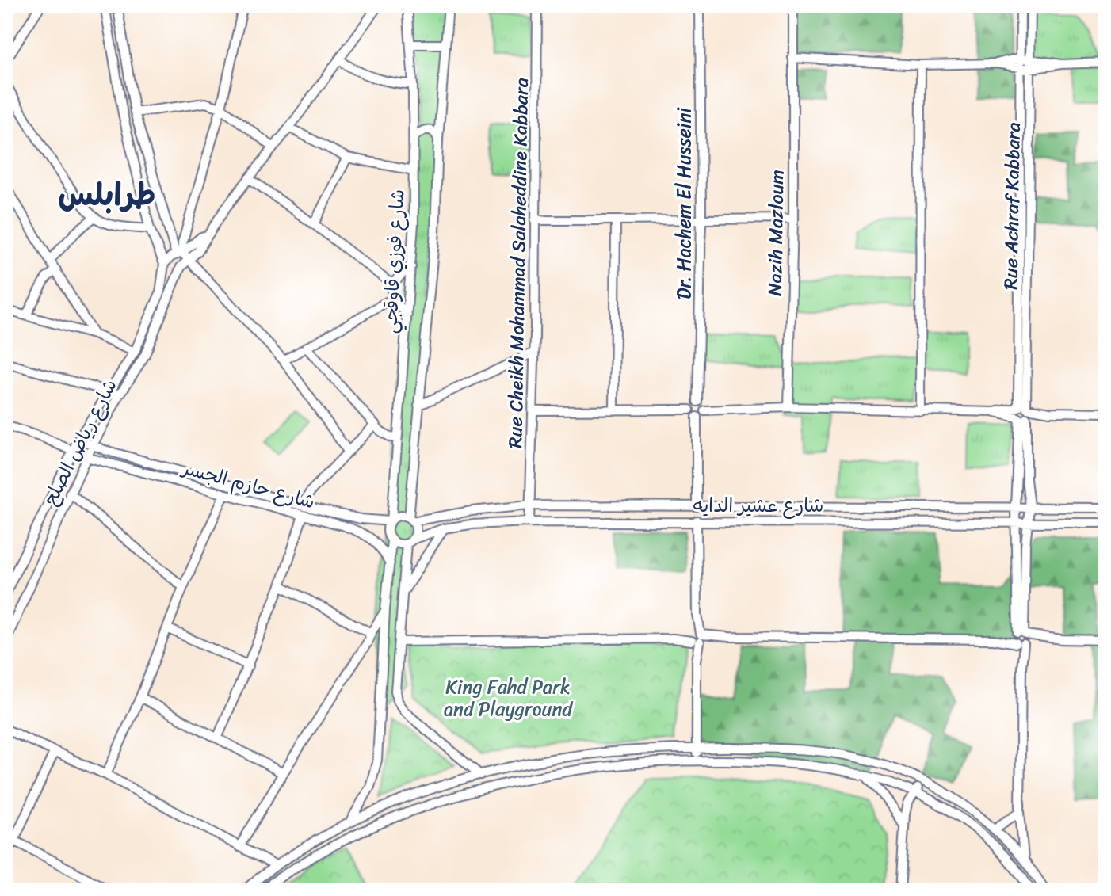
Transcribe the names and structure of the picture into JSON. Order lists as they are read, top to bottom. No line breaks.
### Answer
{"streets":{"street":["Dr. Hachem El Husseini","Rue Achraf Kabbara","Nazih Mazloum","شارع فوزي قاوقجي","Rue Cheikh Mohammad Salaheddine Kabbara","شارع رياض الصلح","شارع حازم الجسر","شارع عشير الدايه"]},"crossings":[["Rue Achraf Kabbara","شارع عشير الدايه"],["شارع فوزي قاوقجي","شارع حازم الجسر"],["شارع فوزي قاوقجي","شارع عشير الدايه"],["Rue Cheikh Mohammad Salaheddine Kabbara","شارع عشير الدايه"],["شارع رياض الصلح","شارع حازم الجسر"],["شارع حازم الجسر","شارع عشير الدايه"]],"districts":["طرابلس"],"parks":["King Fahd Park and Playground"]}
